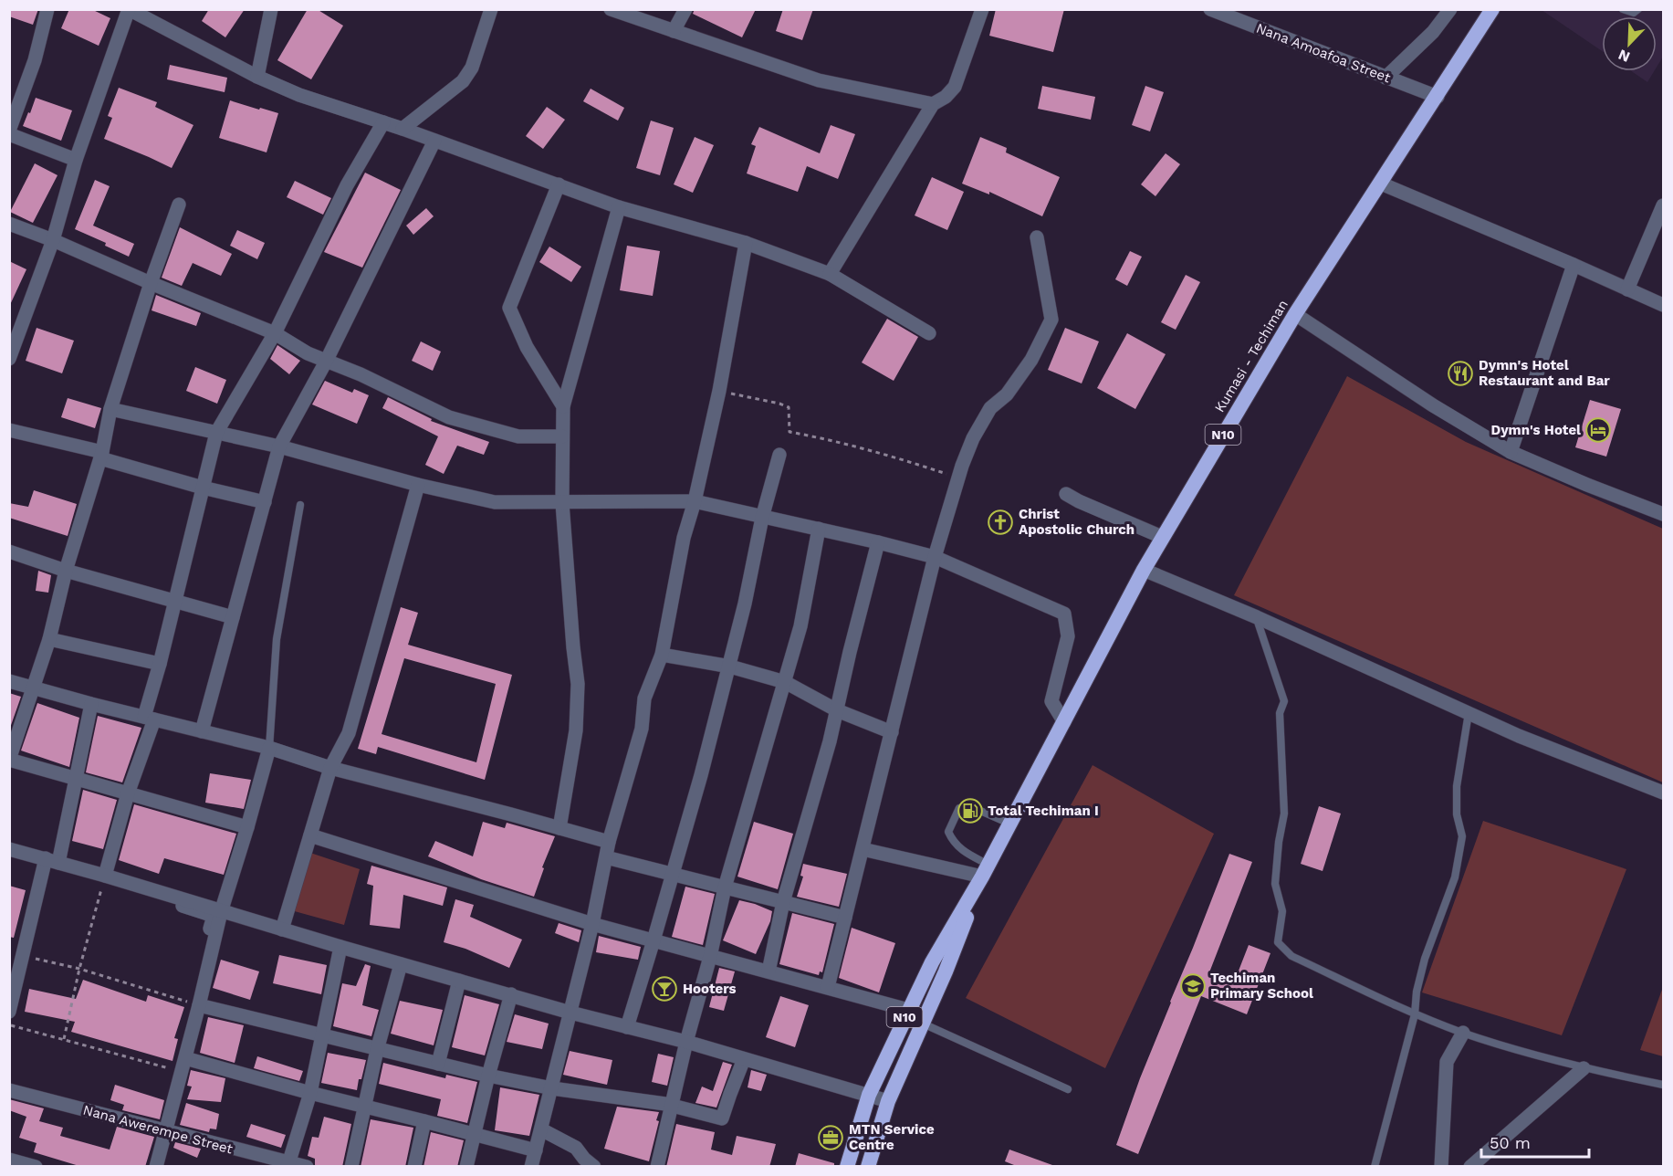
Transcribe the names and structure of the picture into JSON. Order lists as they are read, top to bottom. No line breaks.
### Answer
{"streets":{"highway":["Kumasi - Techiman","N10"],"street":["Nana Amoafoa Street","Nana Awerempe Street"]},"crossings":[["Nana Amoafoa Street","Kumasi - Techiman"],["Kumasi - Techiman","N10"]],"places":{"restaurant":["Dymn's Hotel Restaurant and Bar"],"hotel":["Dymn's Hotel"],"church":["Christ Apostolic Church"],"fuel station":["Total Techiman I"],"school or university":["Techiman Primary School"],"bar":["Hooters"],"office":["MTN Service Centre"]},"scale_bar":"50 m","north":"bottom left"}
